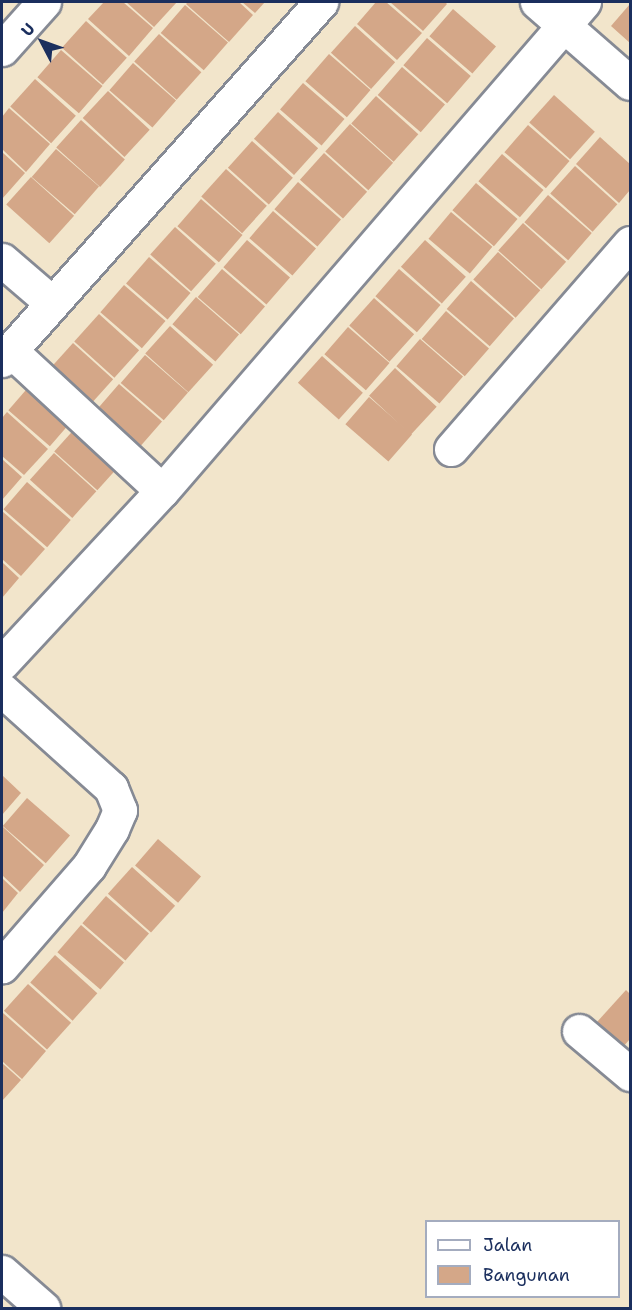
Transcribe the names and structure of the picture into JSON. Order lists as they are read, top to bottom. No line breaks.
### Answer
{"legend":["Jalan","Bangunan"],"north":"top left"}
